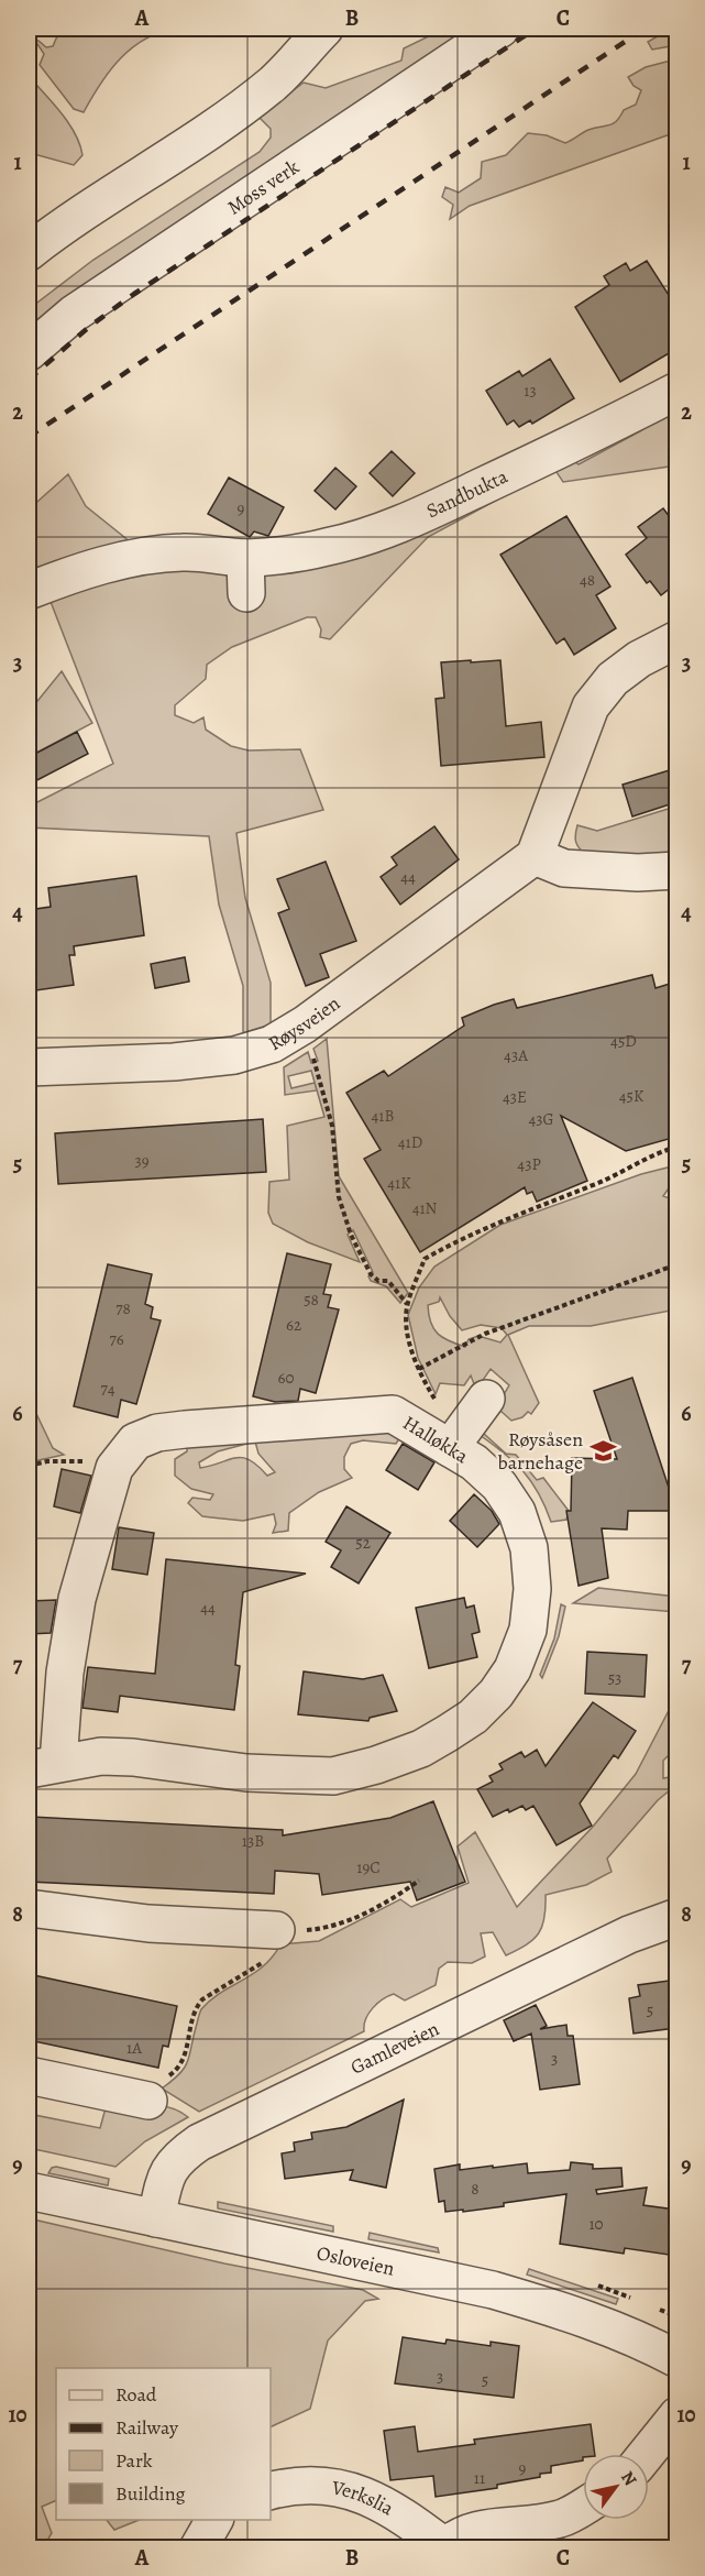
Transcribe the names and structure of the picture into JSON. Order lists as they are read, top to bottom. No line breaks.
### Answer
{"streets":{"street":["Moss verk","Sandbukta","Røysveien","Halløkka","Gamleveien","Osloveien","Verkslia"]},"crossings":[["Gamleveien","Osloveien"]],"places":{"school or university":["Røysåsen barnehage"]},"house_numbers":["13","9","48","44","45D","43A","45K","43E","41B","43G","41D","39","43P","41K","41N","58","78","62","76","60","74","52","44","53","13B","19C","5","1A","3","8","10","3","5","9","11"],"legend":["Road","Railway","Park","Building"],"north":"top right","grid":{"columns":["A","B","C"],"rows":["1","2","3","4","5","6","7","8","9","10"]}}
